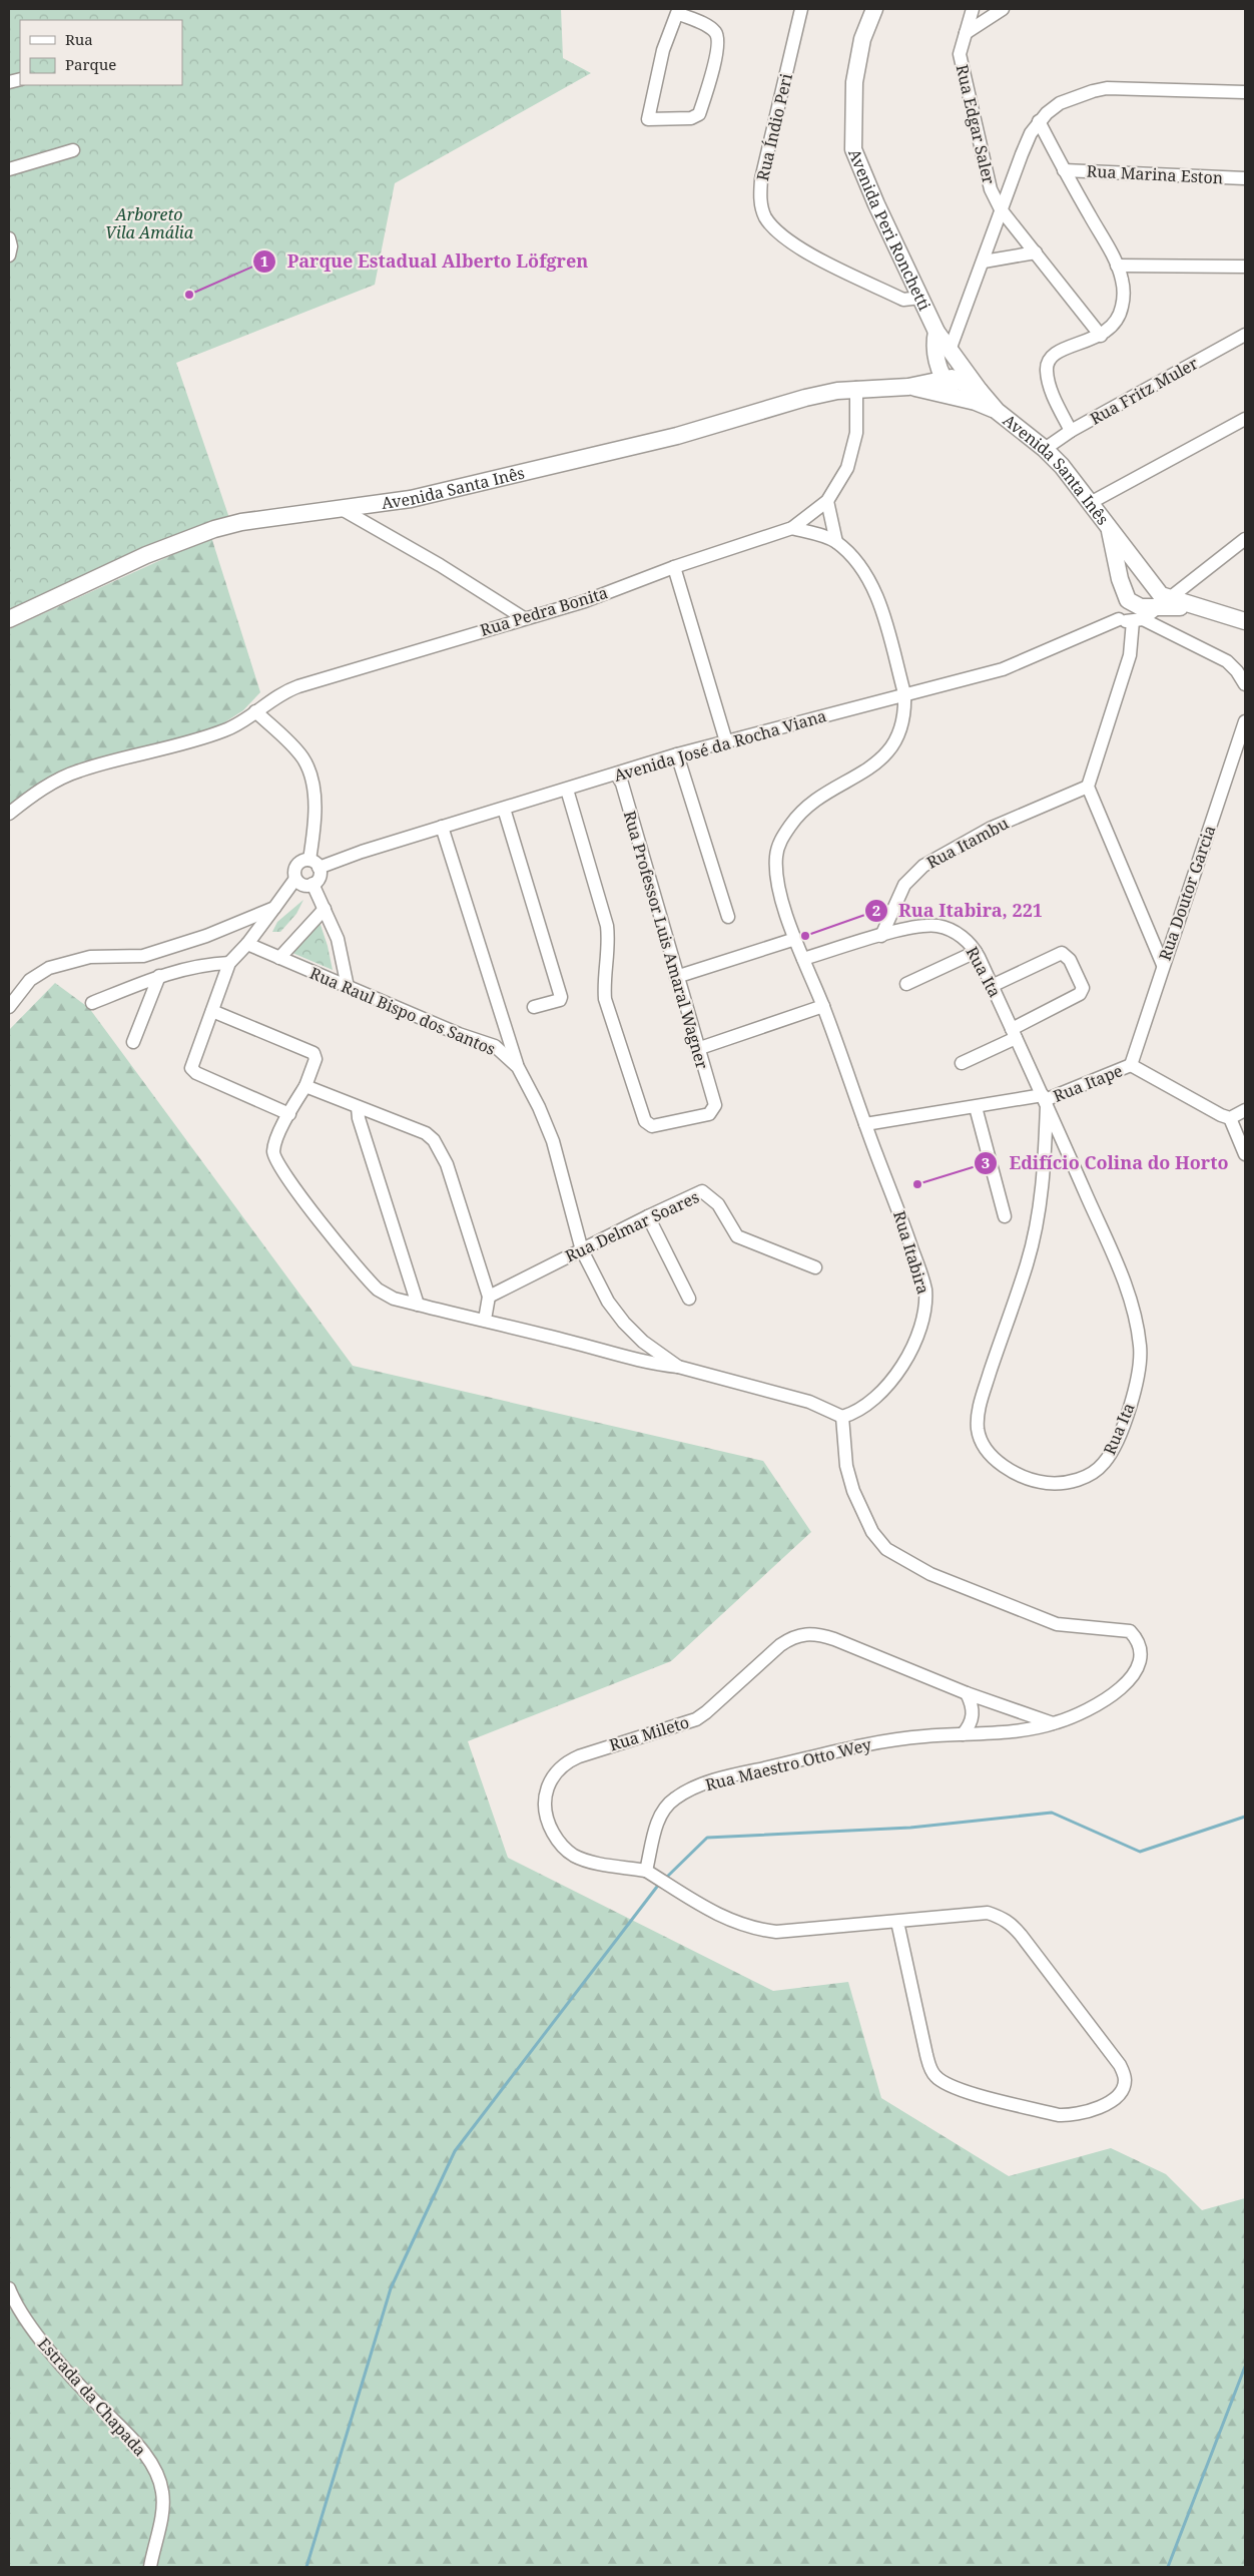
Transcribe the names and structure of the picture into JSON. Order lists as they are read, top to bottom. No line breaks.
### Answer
{"streets":{"main road":["Avenida Peri Ronchetti","Avenida Santa Inês"],"street":["Rua Edgar Saler","Rua Índio Peri","Rua Marina Eston","Rua Fritz Muler","Rua Pedra Bonita","Avenida José da Rocha Viana","Rua Itambu","Rua Doutor Garcia","Rua Professor Luis Amaral Wagner","Rua Ita","Rua Raul Bispo dos Santos","Rua Itape","Rua Delmar Soares","Rua Itabira","Rua Mileto","Rua Maestro Otto Wey","Estrada da Chapada"]},"crossings":[["Rua Índio Peri","Avenida Peri Ronchetti"],["Rua Fritz Muler","Avenida Santa Inês"],["Avenida José da Rocha Viana","Rua Professor Luis Amaral Wagner"],["Avenida José da Rocha Viana","Rua Itabira"],["Rua Itambu","Rua Ita"],["Rua Doutor Garcia","Rua Itape"],["Rua Ita","Rua Itape"],["Rua Ita","Rua Itabira"],["Rua Raul Bispo dos Santos","Rua Delmar Soares"],["Rua Raul Bispo dos Santos","Rua Itabira"],["Rua Raul Bispo dos Santos","Rua Maestro Otto Wey"],["Rua Itape","Rua Itabira"],["Rua Itabira","Rua Maestro Otto Wey"],["Rua Mileto","Rua Maestro Otto Wey"]],"parks":["Arboreto Vila Amália"],"places":["Parque Estadual Alberto Löfgren","Rua Itabira, 221","Edifício Colina do Horto"],"legend":["Rua","Parque"]}
